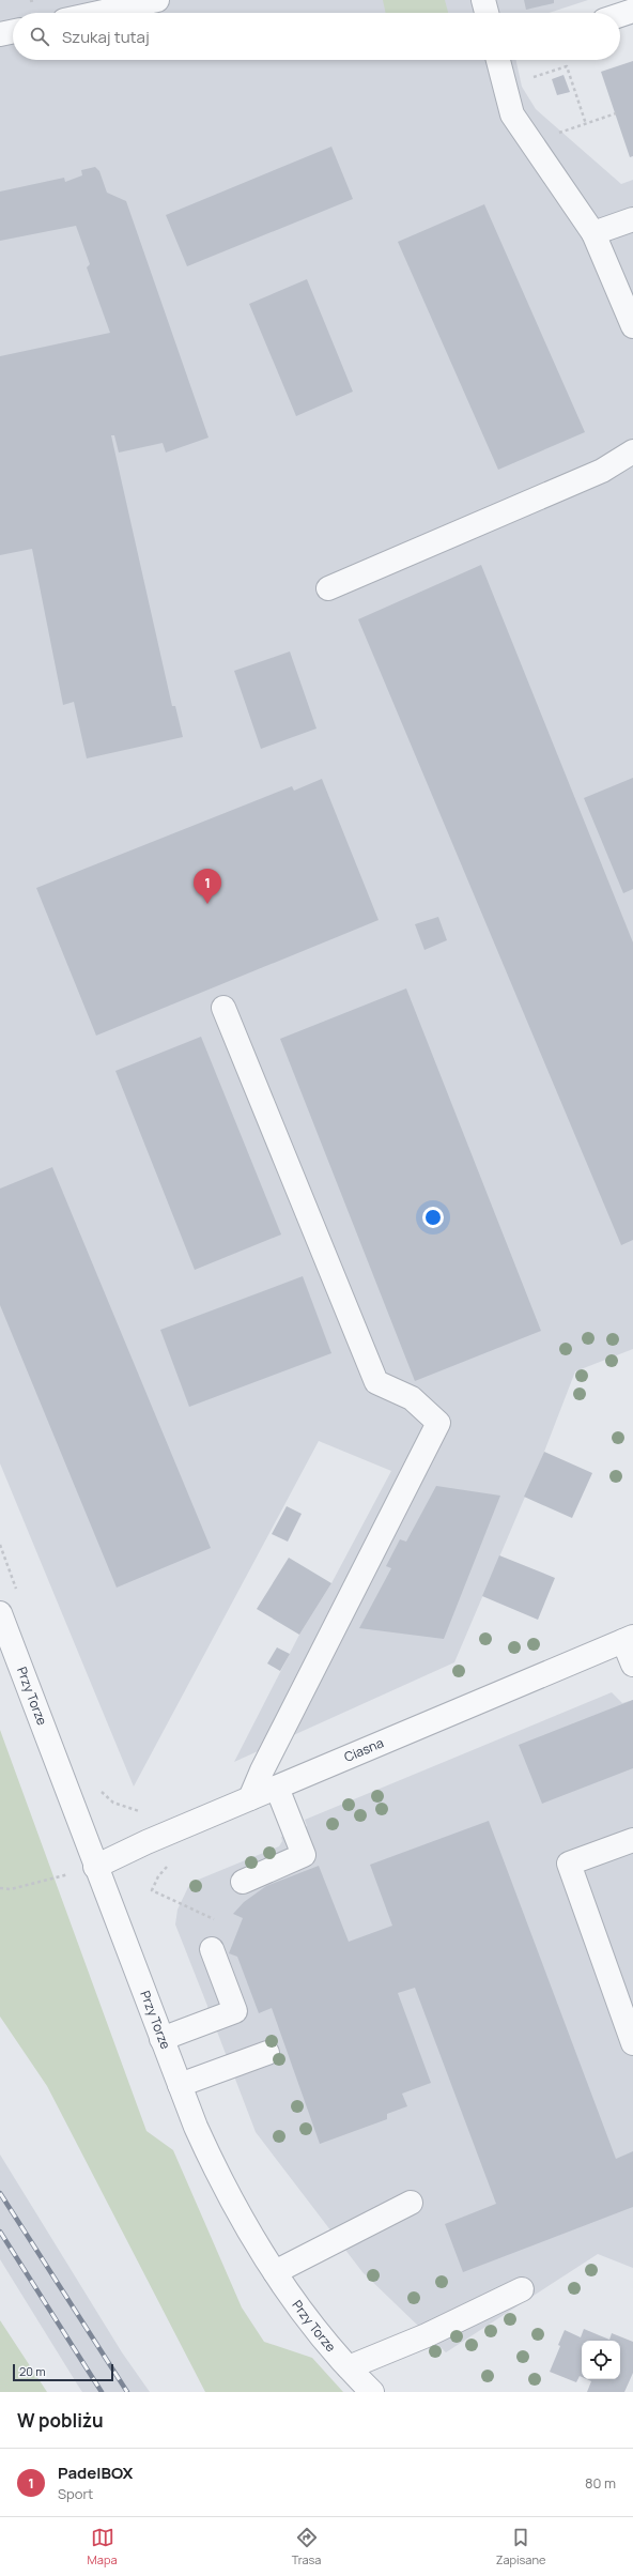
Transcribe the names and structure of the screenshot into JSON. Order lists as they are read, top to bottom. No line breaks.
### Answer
{"streets":{"street":["Przy Torze","Ciasna"]},"crossings":[["Przy Torze","Ciasna"]],"scale_bar":"20 m","page":{"search":"Szukaj tutaj","pins":"1","scale":"20 m","heading":"W pobliżu","list":[{"mark":"1","name":"PadelBOX","note":"Sport","value":"80 m"}],"nav":["Mapa","Trasa","Zapisane"]}}
